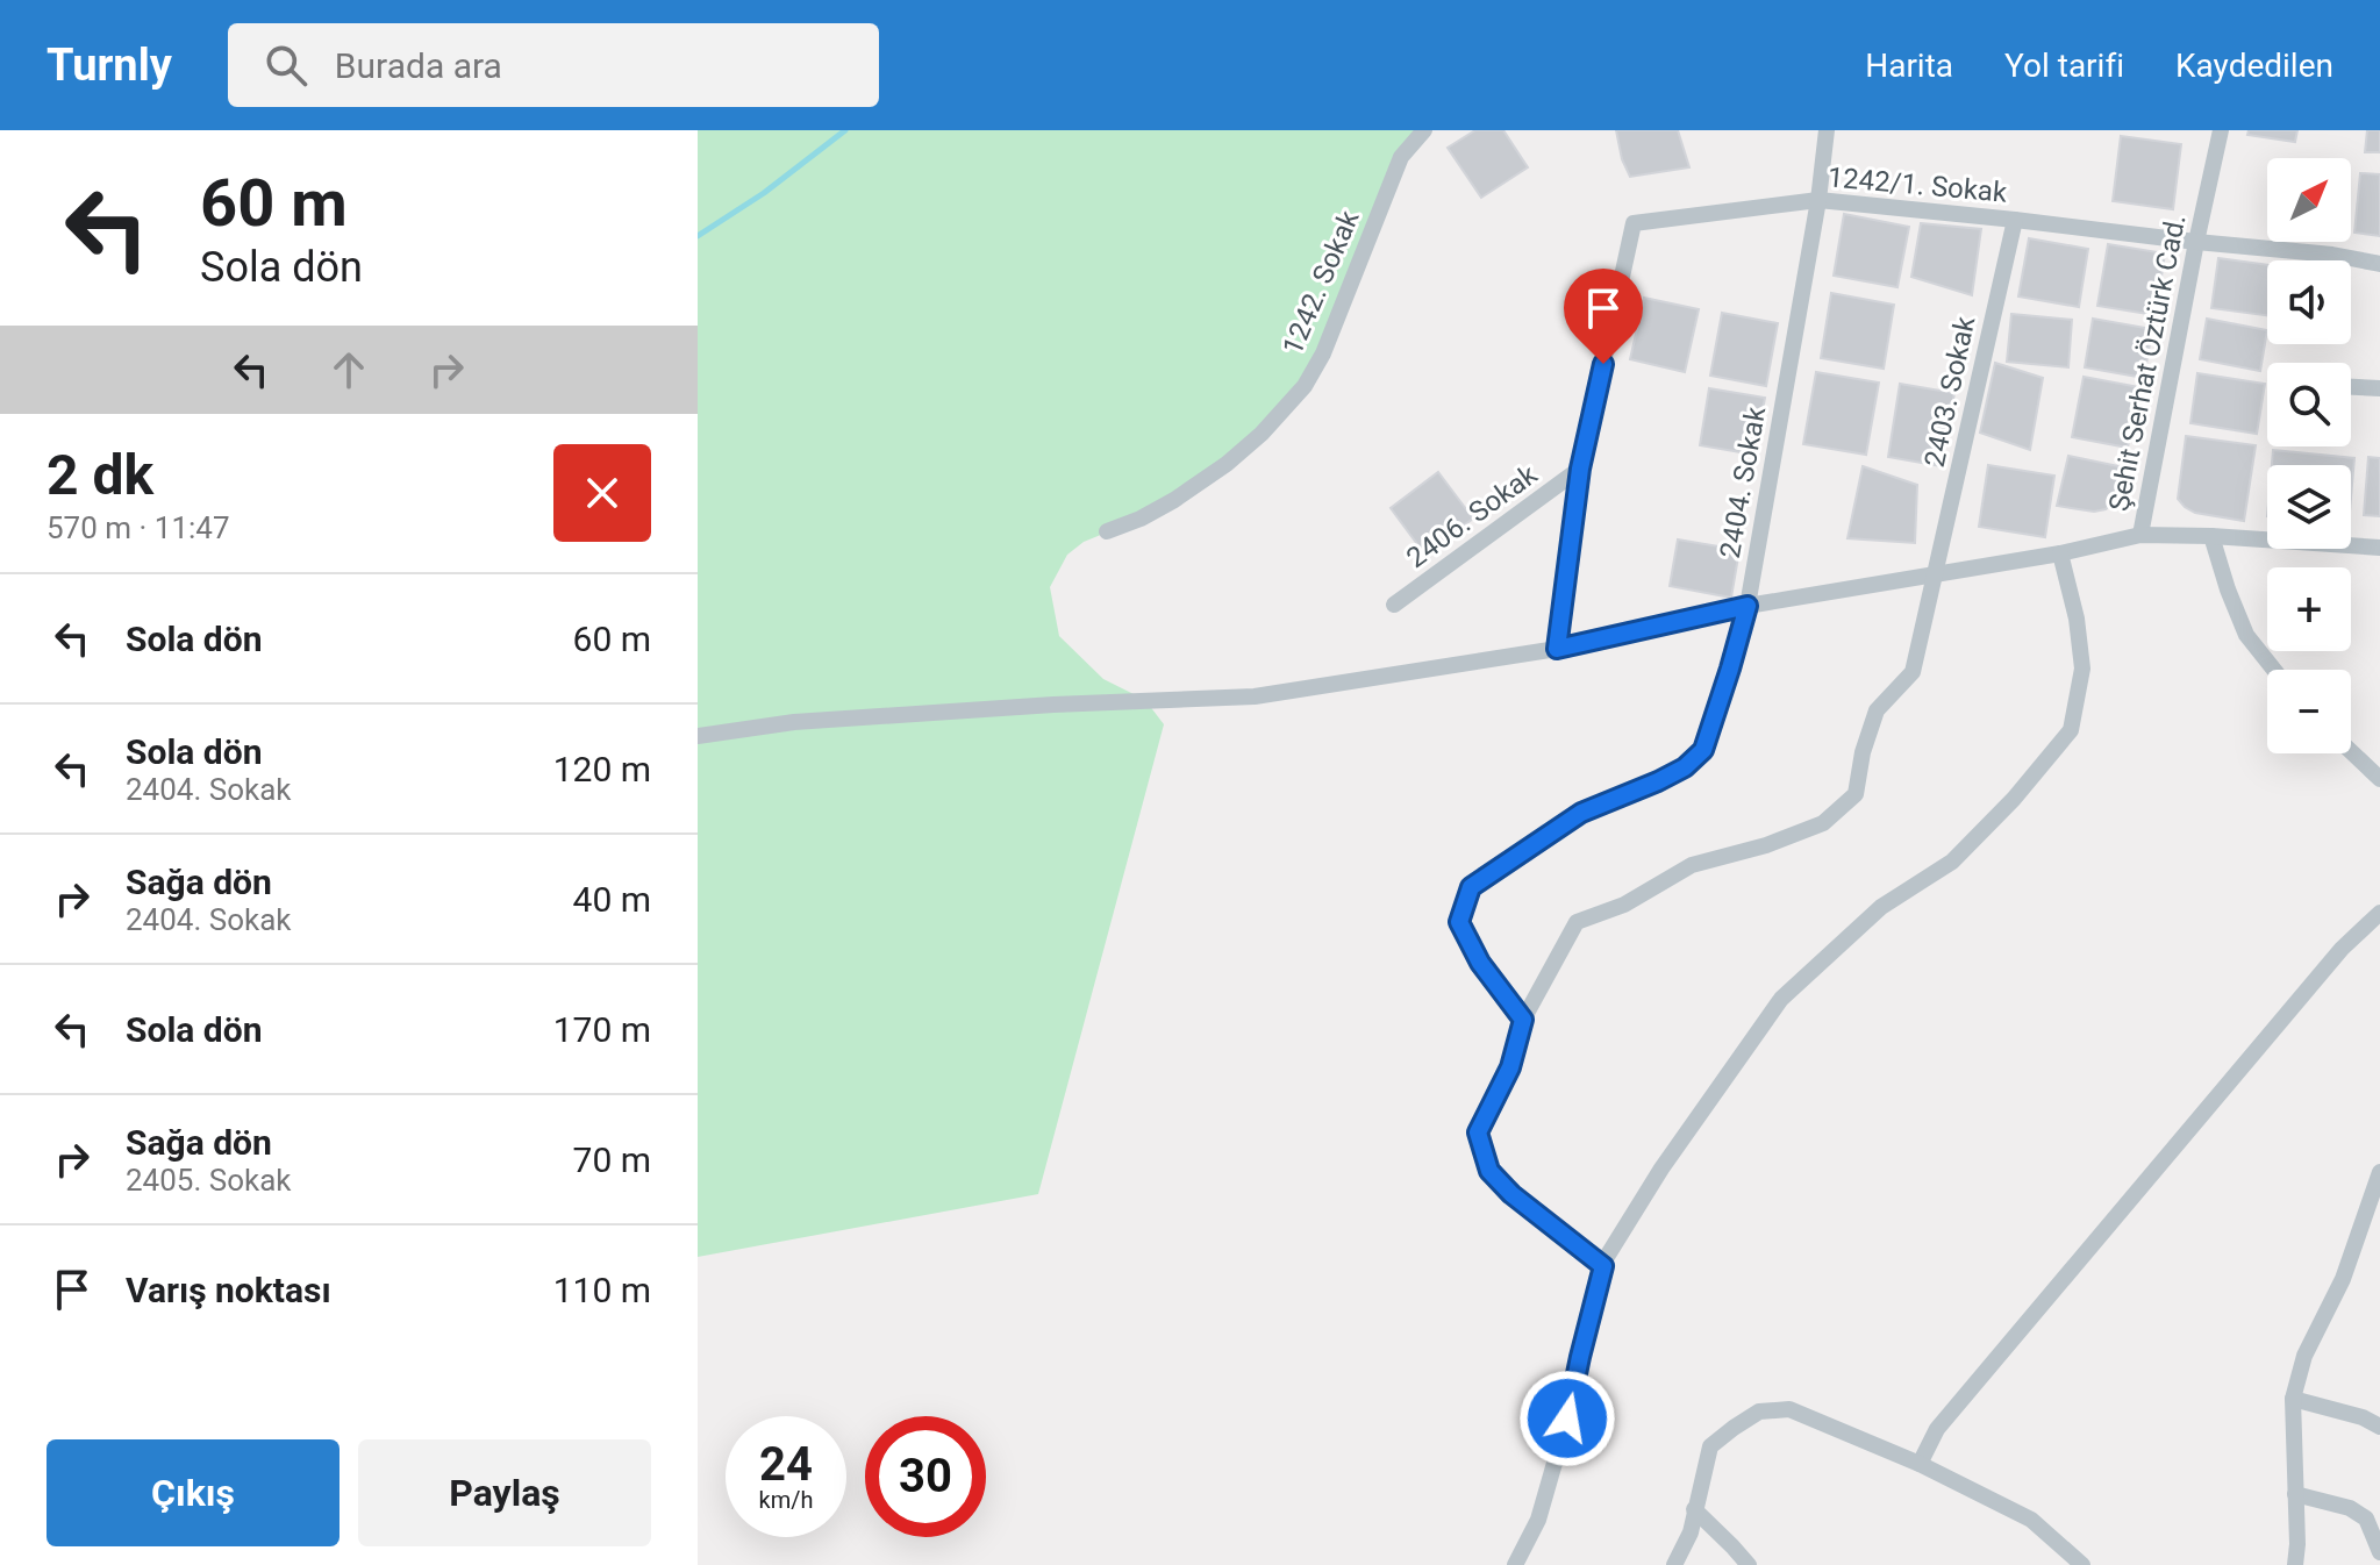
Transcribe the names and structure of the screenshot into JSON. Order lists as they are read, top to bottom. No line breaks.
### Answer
{"streets":{"street":["1242/1. Sokak","1242. Sokak","Şehit Serhat Öztürk Cad.","2403. Sokak","2404. Sokak","2406. Sokak"]},"crossings":[["1242/1. Sokak","Şehit Serhat Öztürk Cad."],["1242/1. Sokak","2403. Sokak"],["1242/1. Sokak","2404. Sokak"],["1242/1. Sokak","2406. Sokak"],["2403. Sokak","2404. Sokak"]],"north":"top right","page":{"header":"Turnly","search":"Burada ara","nav":["Harita","Yol tarifi","Kaydedilen"],"turn":["60 m","Sola dön"],"map_buttons":["+","−"],"heading":["2 dk","570 m · 11:47"],"list":[{"name":"Sola dön","value":"60 m"},{"name":"Sola dön","note":"2404. Sokak","value":"120 m"},{"name":"Sağa dön","note":"2404. Sokak","value":"40 m"},{"name":"Sola dön","value":"170 m"},{"name":"Sağa dön","note":"2405. Sokak","value":"70 m"},{"name":"Varış noktası","value":"110 m"}],"speed":"24 km/h","limit":"30","buttons":["Çıkış","Paylaş"]}}
